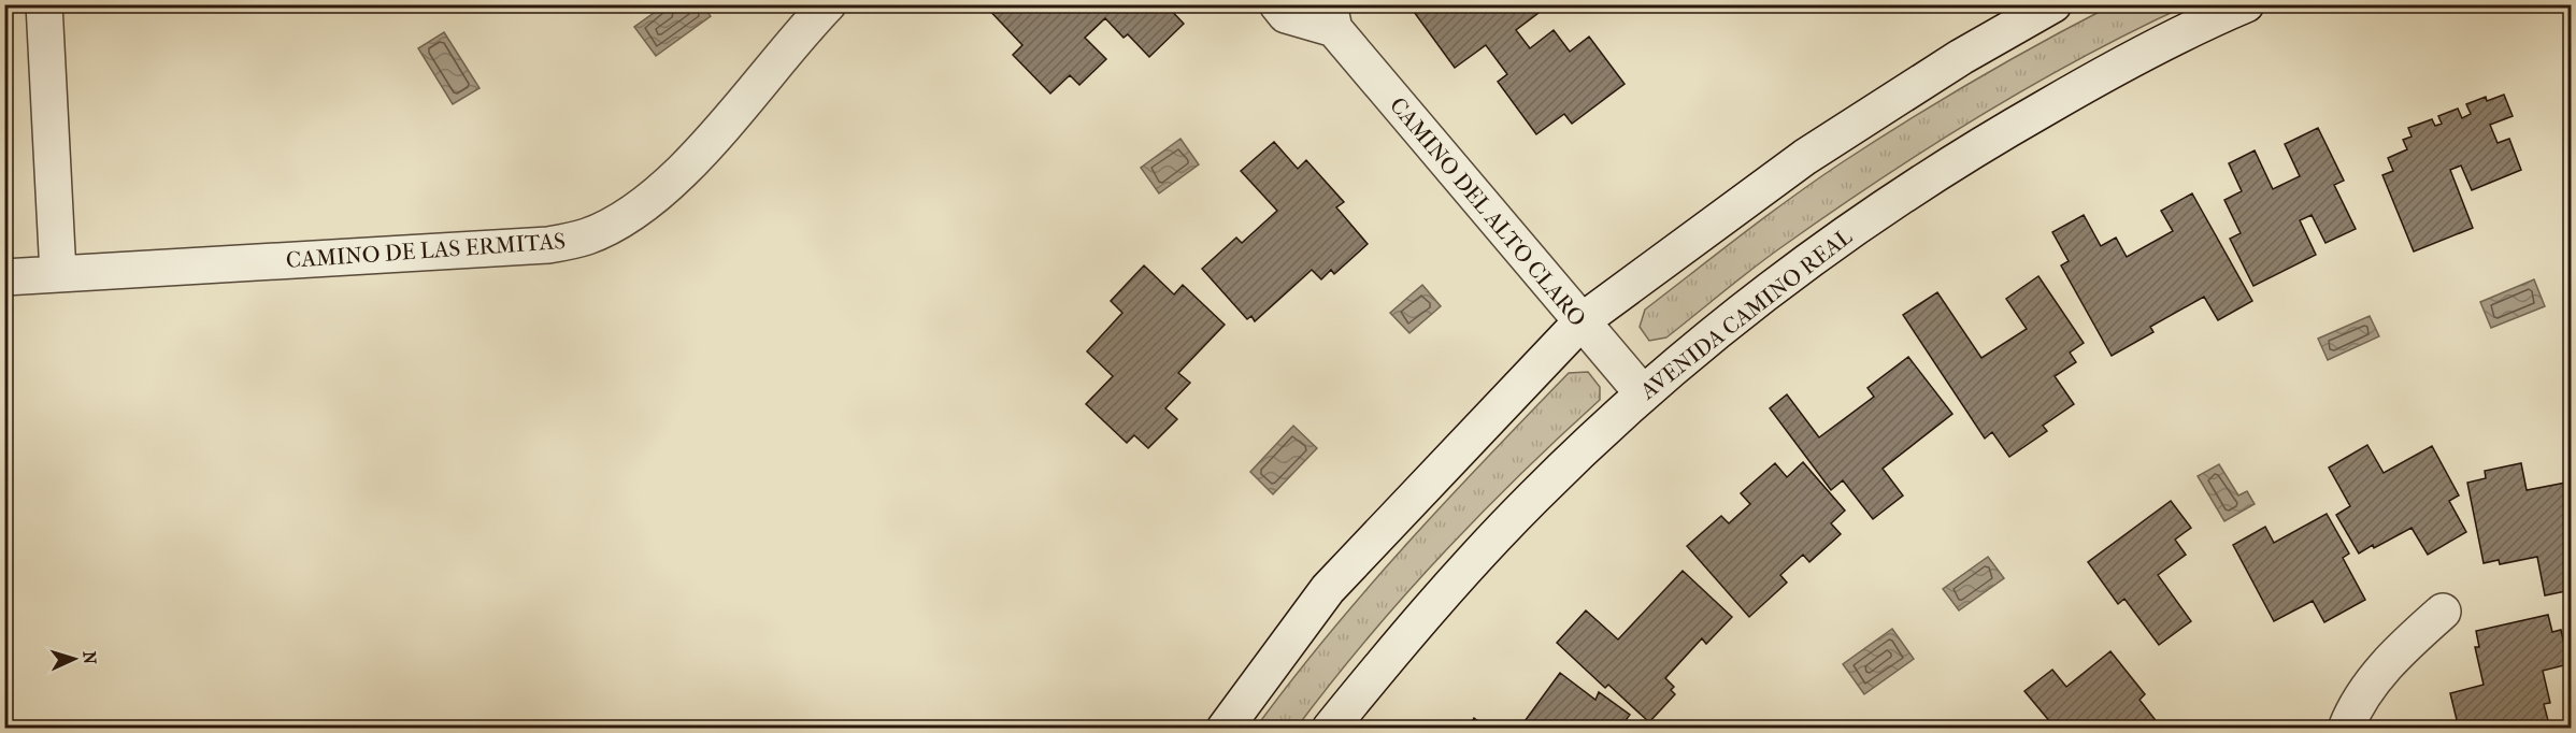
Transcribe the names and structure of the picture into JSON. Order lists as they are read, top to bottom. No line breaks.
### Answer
{"streets":{"main road":["CAMINO DEL ALTO CLARO","CAMINO DE LAS ERMITAS","AVENIDA CAMINO REAL"]},"crossings":[["CAMINO DEL ALTO CLARO","AVENIDA CAMINO REAL"]],"north":"right"}
